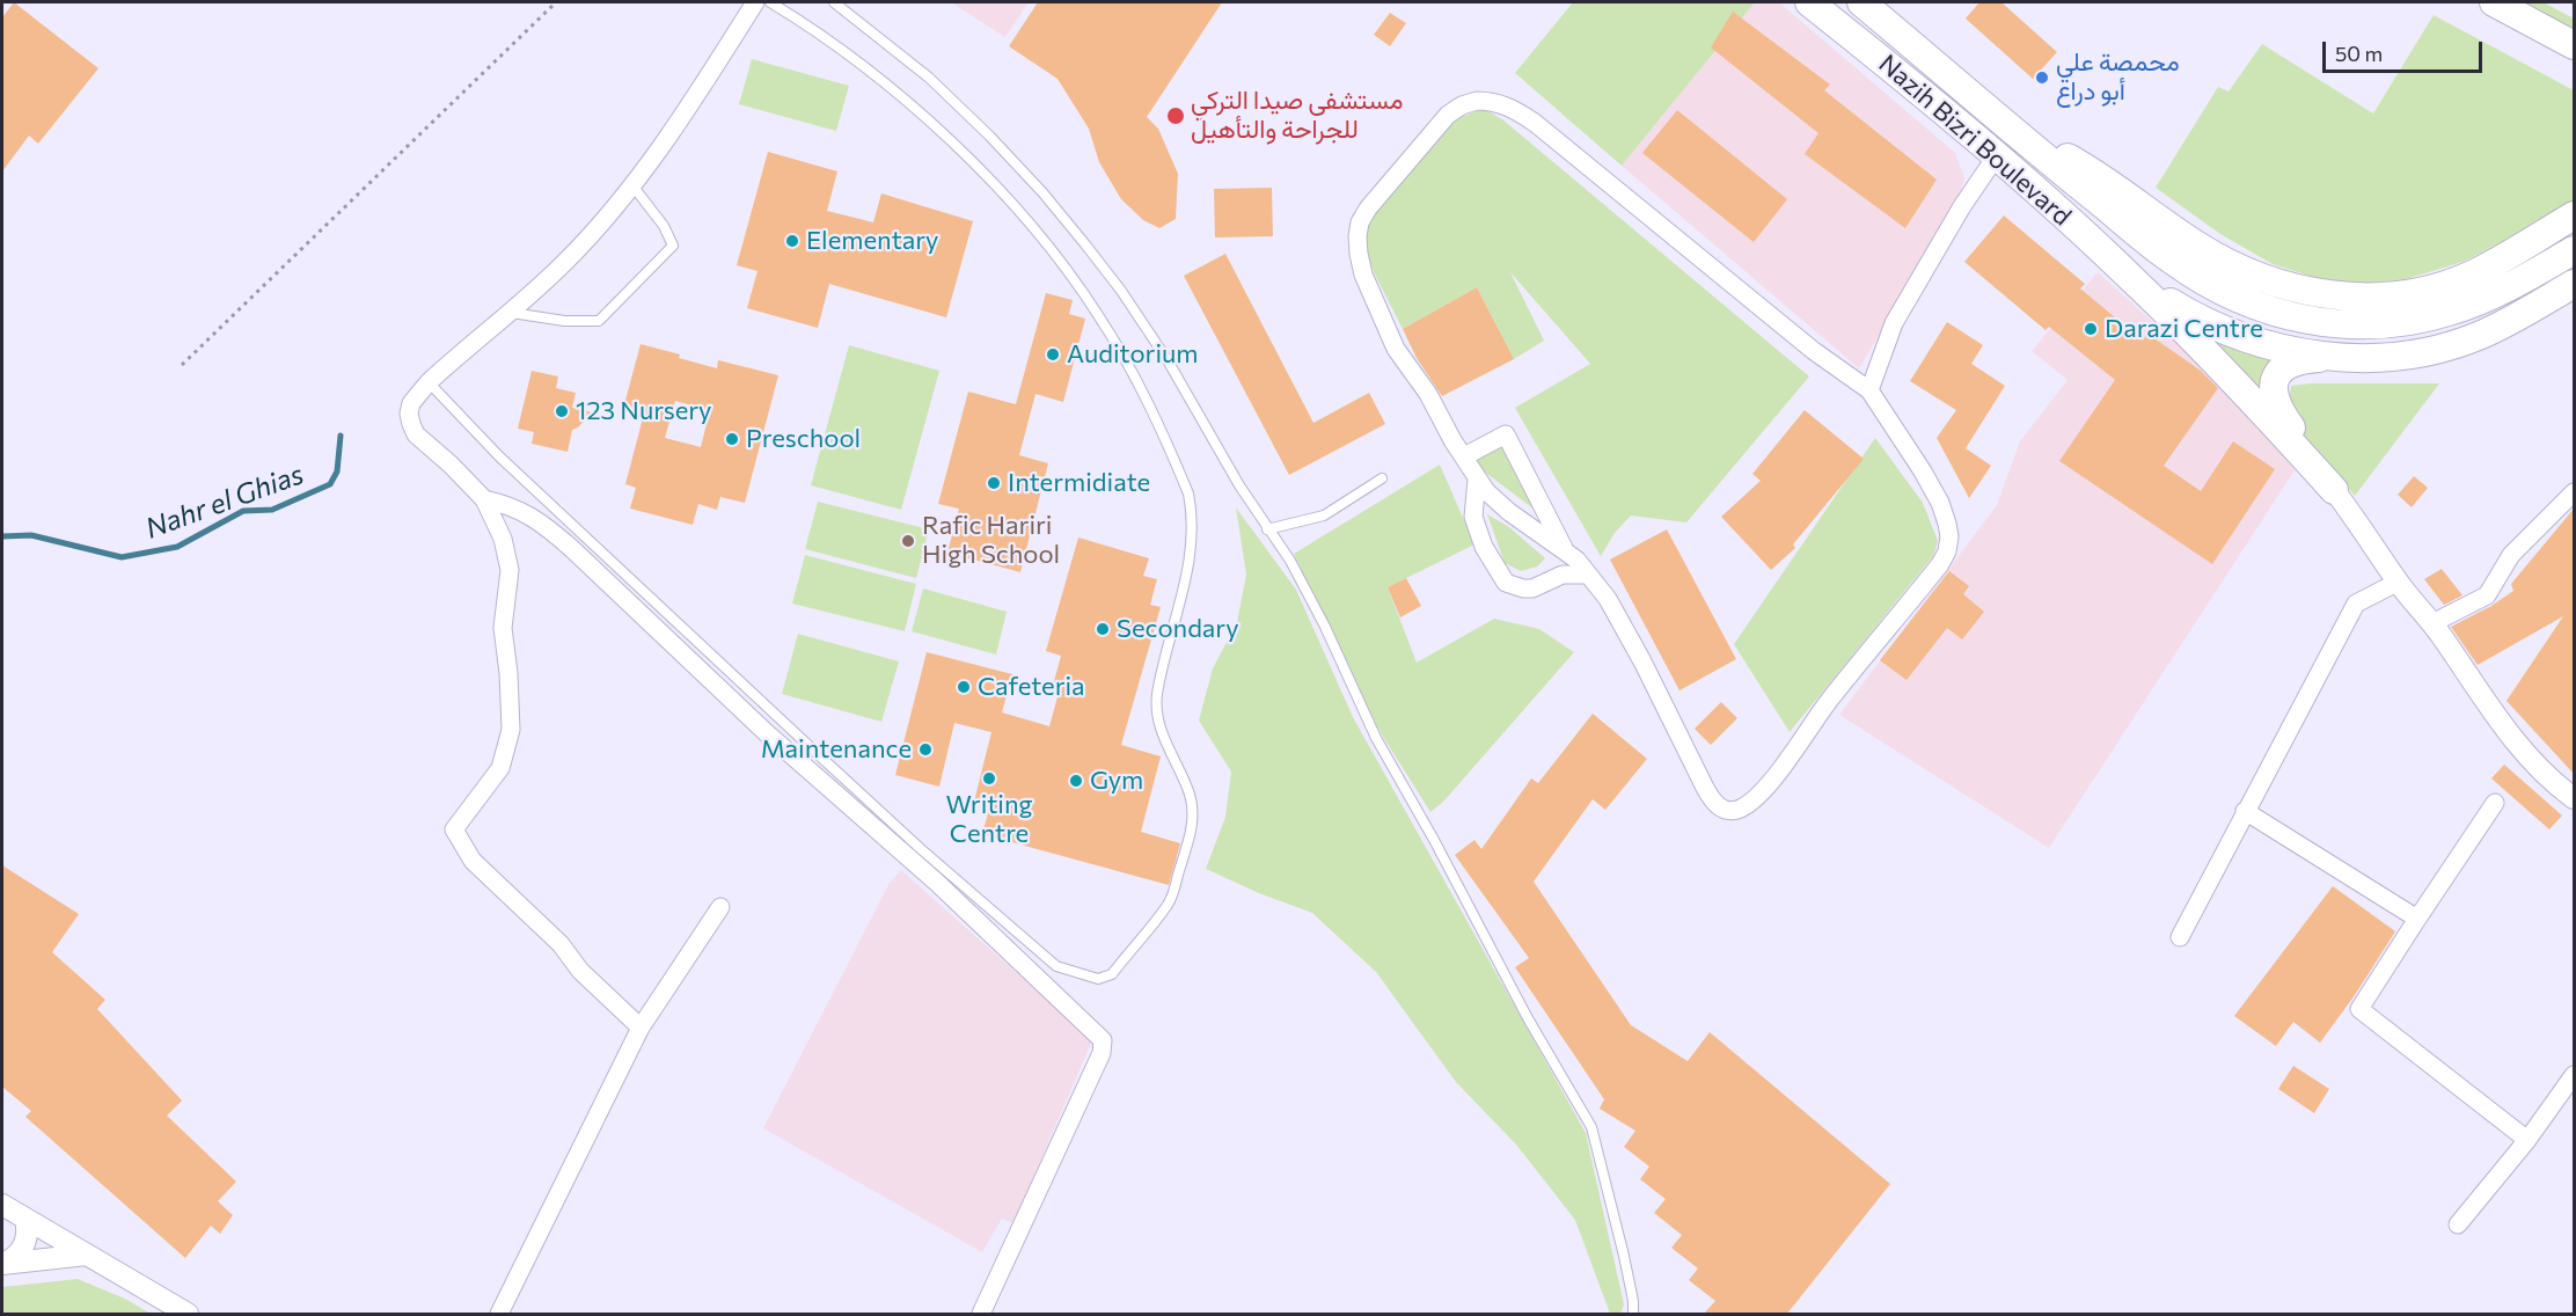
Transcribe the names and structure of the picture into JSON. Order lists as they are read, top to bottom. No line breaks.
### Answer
{"streets":{"highway":["Nazih Bizri Boulevard"]},"water":["Nahr el Ghias"],"places":["محمصة علي أبو دراع","مستشفى صيدا التركي للجراحة والتأهيل","Elementary","Darazi Centre","Auditorium","123 Nursery","Preschool","Intermidiate","Rafic Hariri High School","Secondary","Cafeteria","Maintenance","Writing Centre","Gym"],"scale_bar":"50 m"}
